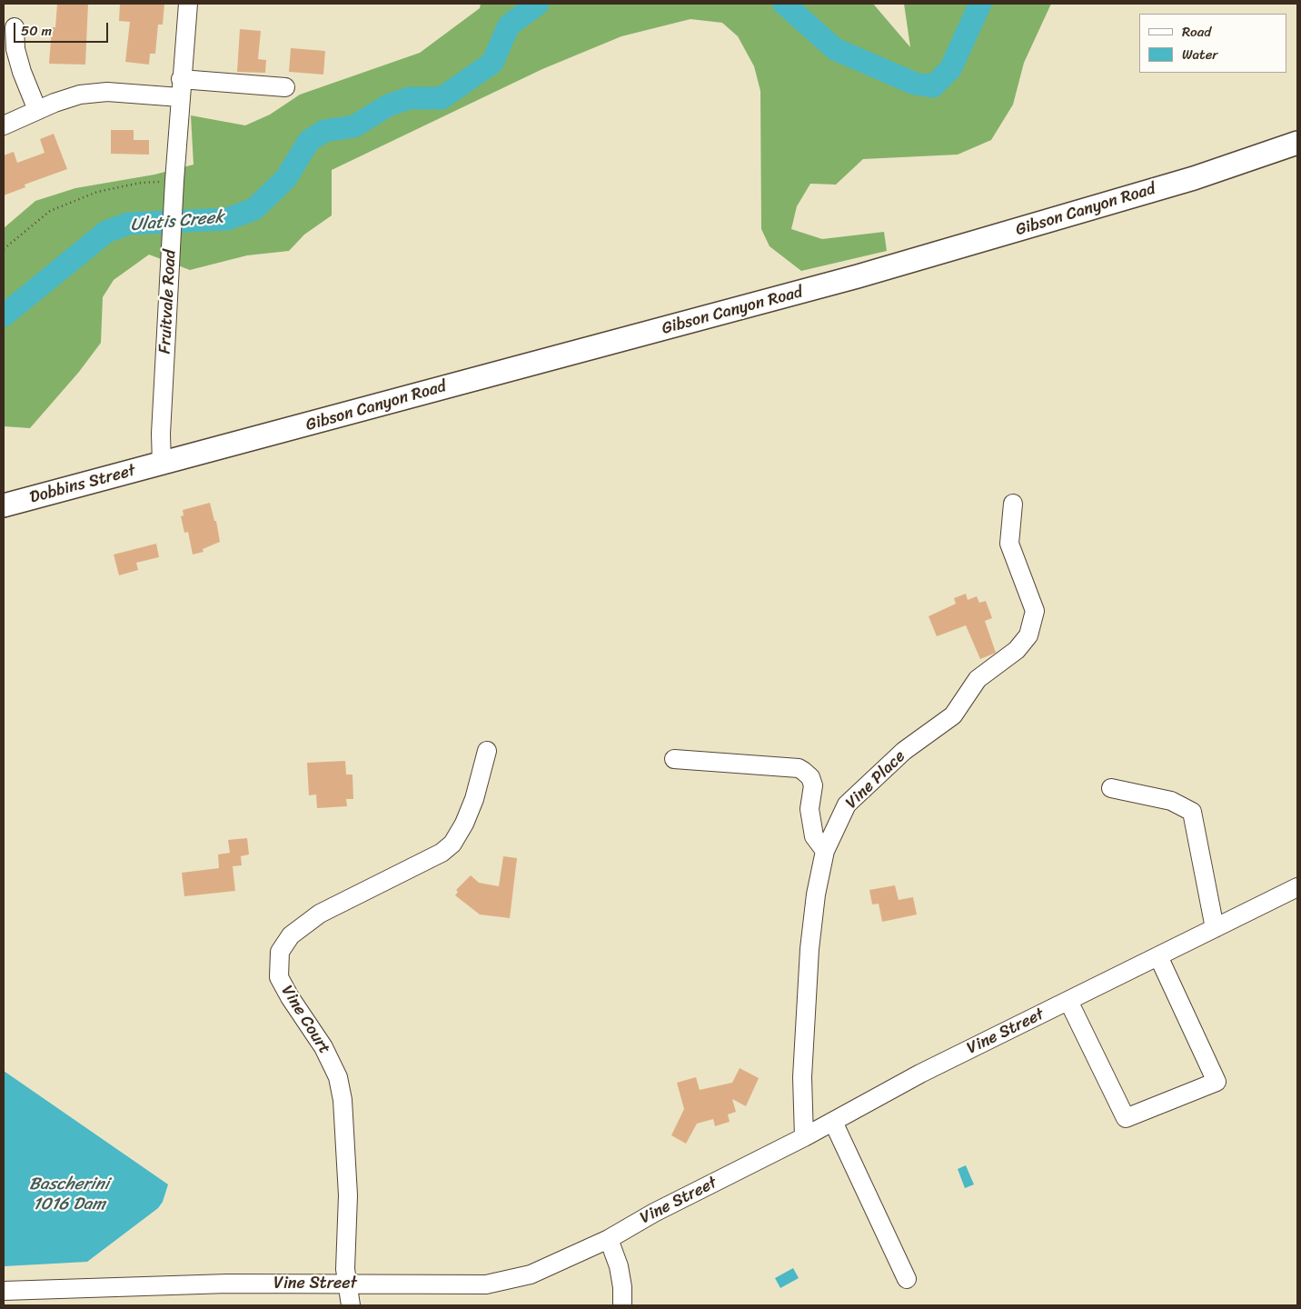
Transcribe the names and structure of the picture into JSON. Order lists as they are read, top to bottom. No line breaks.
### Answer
{"streets":{"main road":["Gibson Canyon Road","Dobbins Street"],"street":["Fruitvale Road","Vine Place","Vine Court","Vine Street"]},"crossings":[["Gibson Canyon Road","Fruitvale Road"],["Gibson Canyon Road","Dobbins Street"],["Fruitvale Road","Dobbins Street"],["Vine Place","Vine Street"],["Vine Court","Vine Street"]],"water":["Ulatis Creek","Bascherini 1016 Dam"],"legend":["Road","Water"],"scale_bar":"50 m"}
